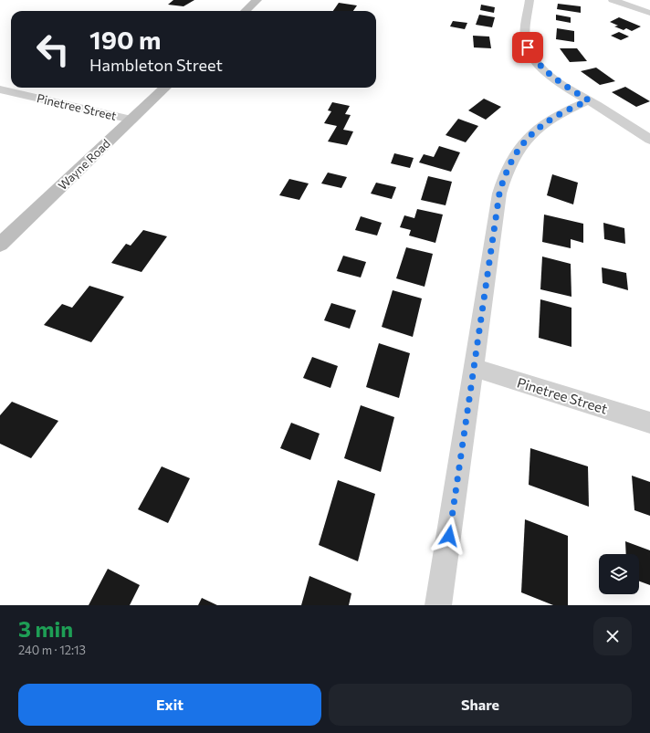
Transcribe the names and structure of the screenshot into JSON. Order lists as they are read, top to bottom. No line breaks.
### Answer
{"streets":{"main road":["Wayne Road"],"street":["Pinetree Street"]},"crossings":[["Pinetree Street","Wayne Road"]],"page":{"turn":["190 m","Hambleton Street"],"heading":["3 min","240 m · 12:13"],"buttons":["Exit","Share"]}}
